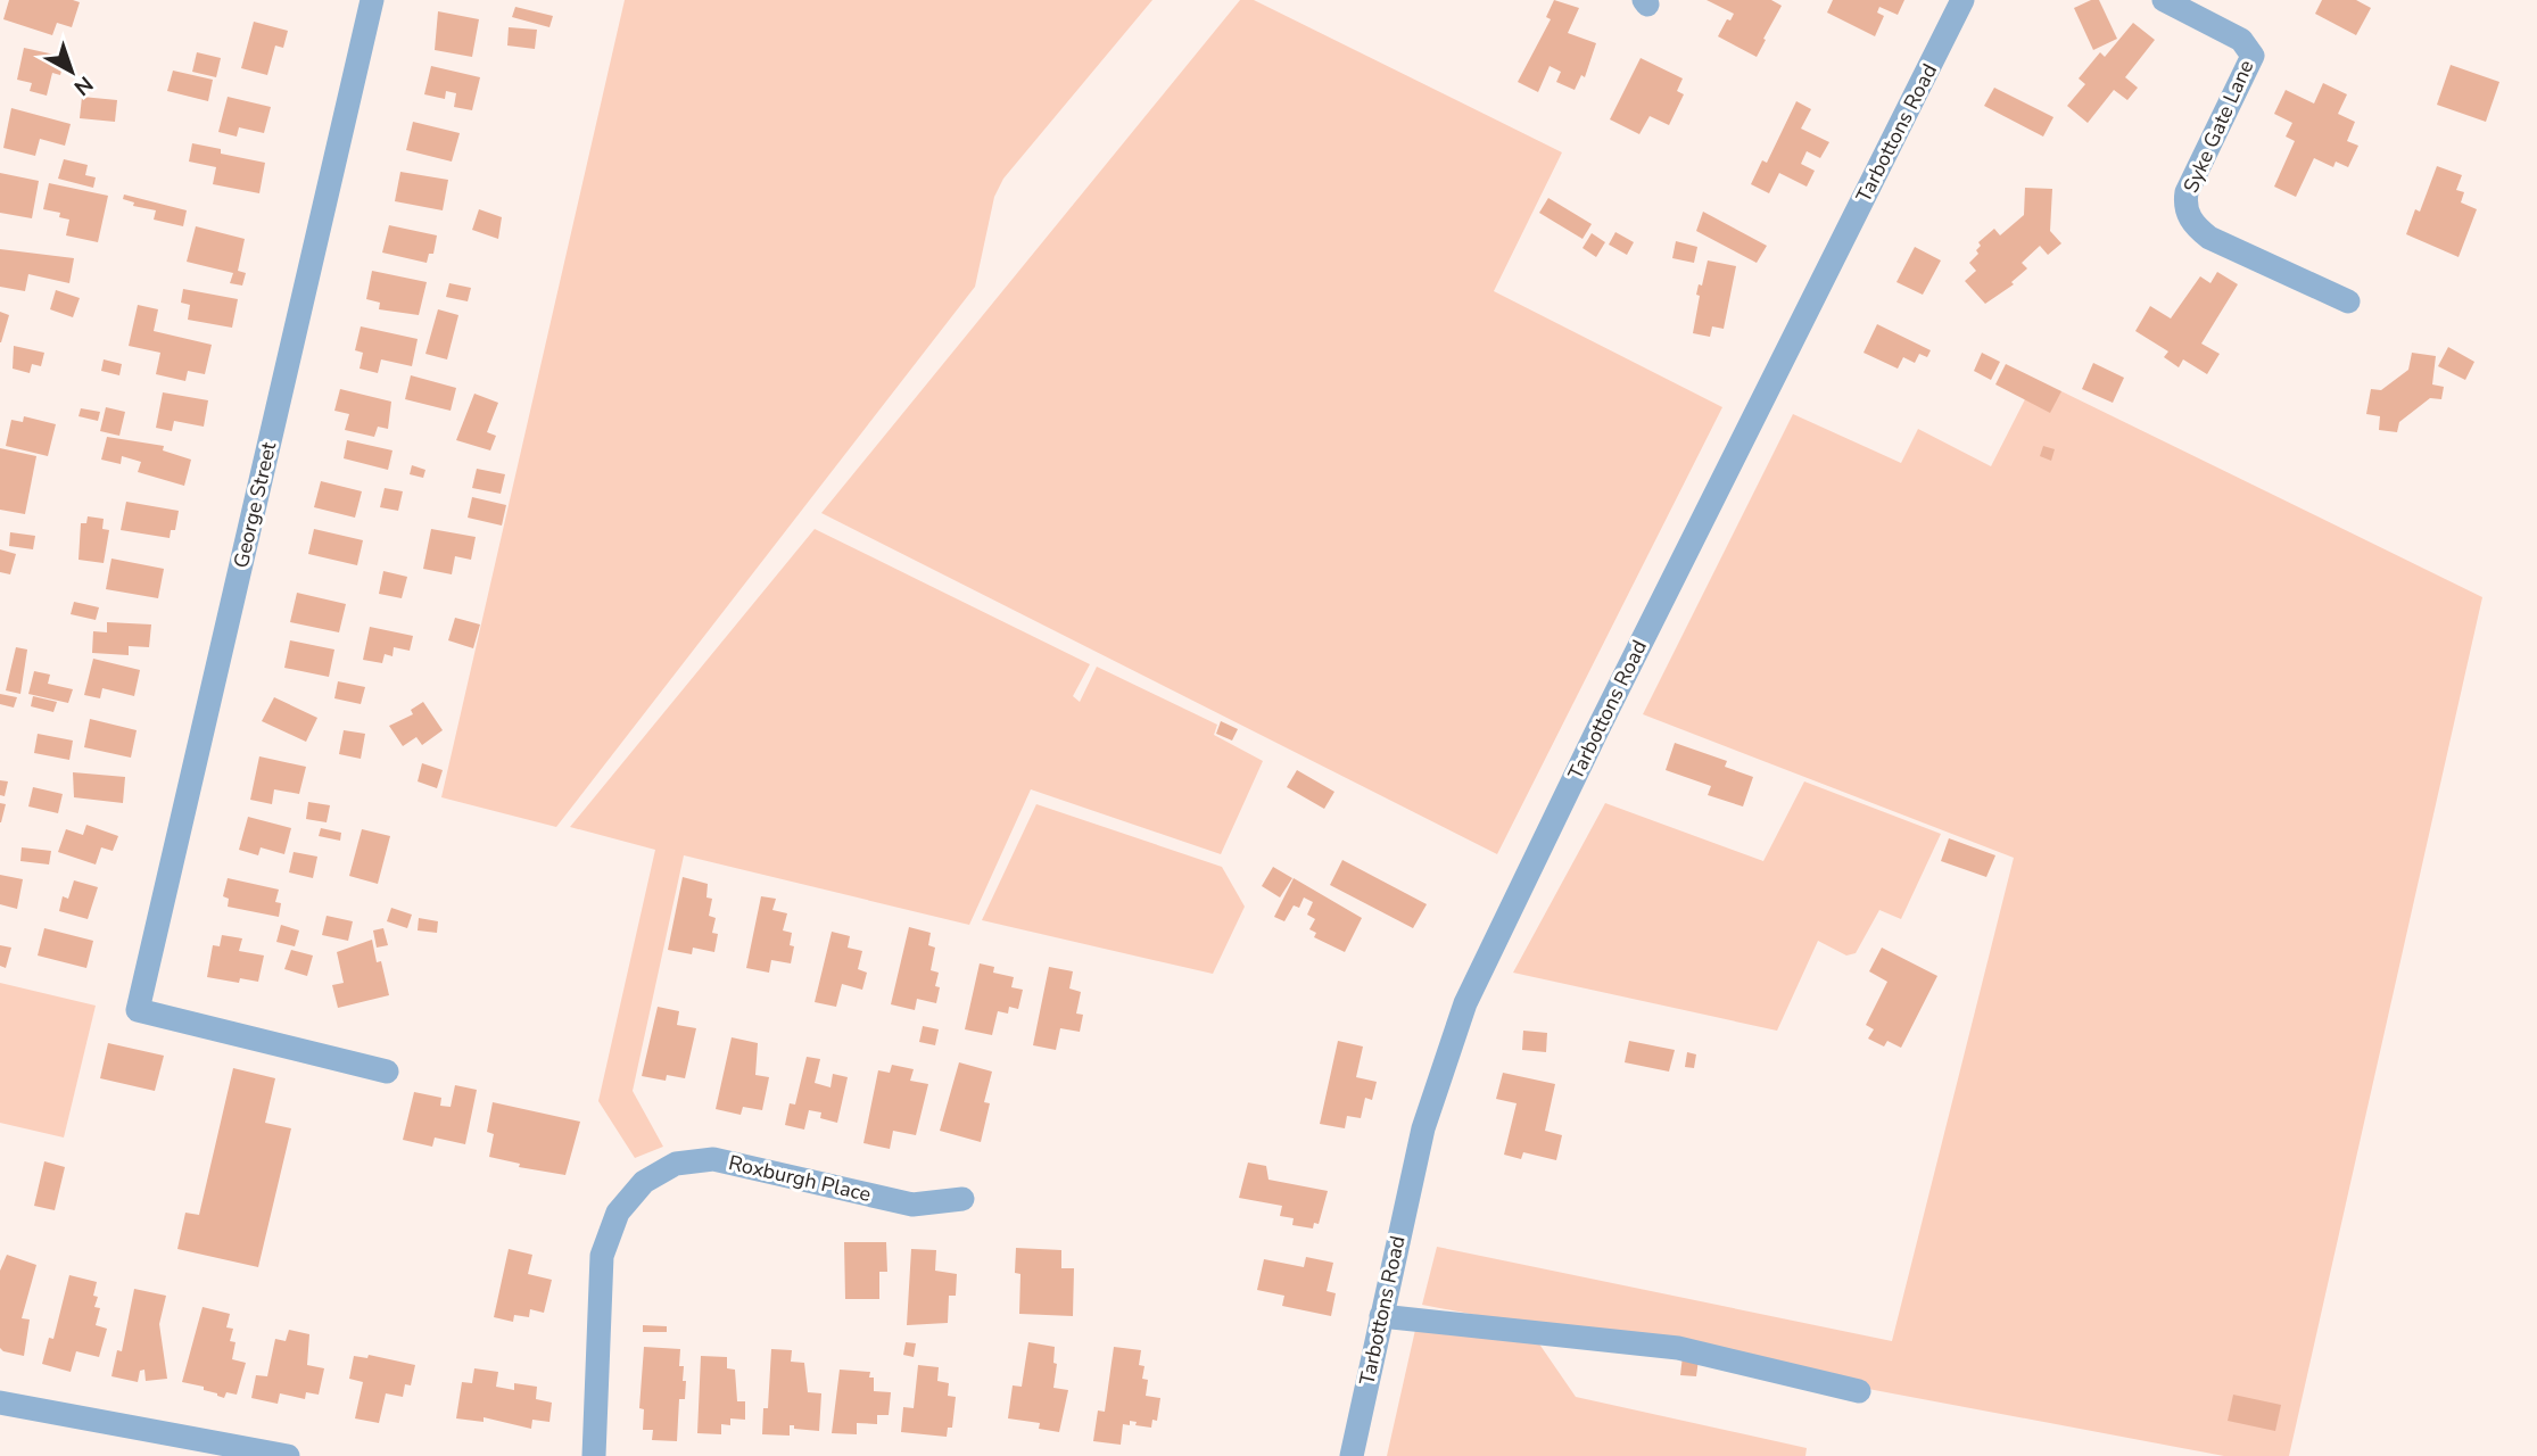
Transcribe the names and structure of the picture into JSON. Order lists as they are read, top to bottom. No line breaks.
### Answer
{"streets":{"street":["Syke Gate Lane","Tarbottons Road","George Street","Roxburgh Place"]},"north":"bottom right"}
